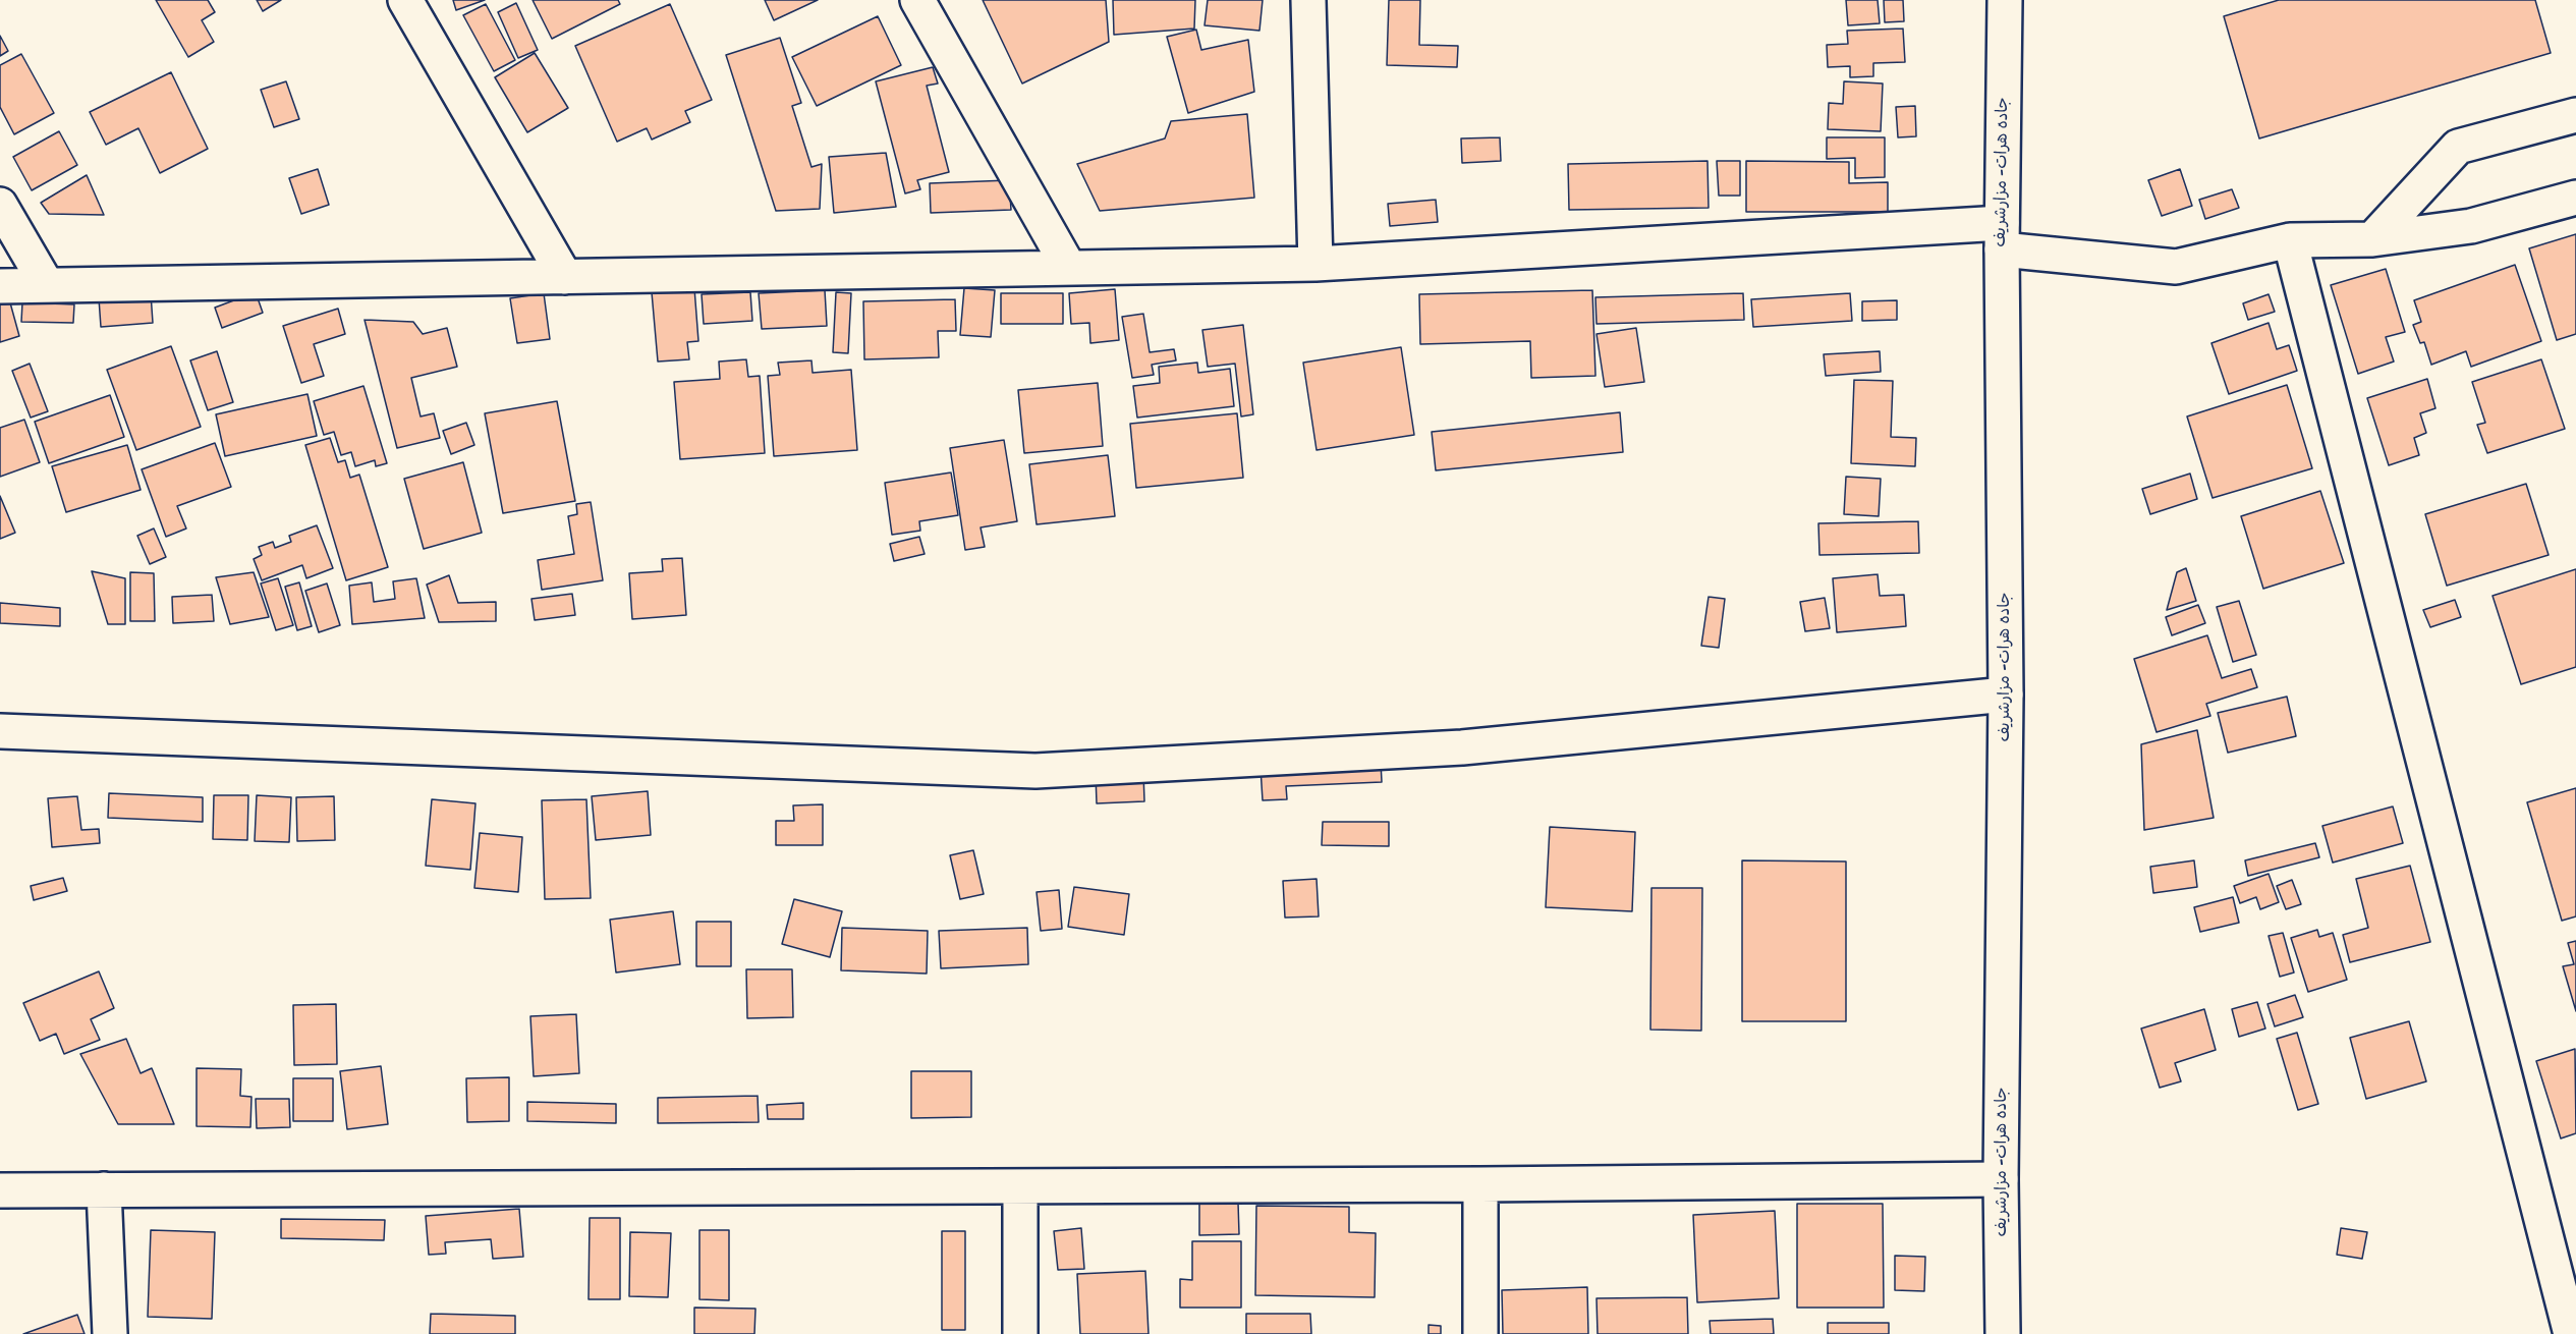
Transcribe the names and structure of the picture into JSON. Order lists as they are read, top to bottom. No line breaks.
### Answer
{"streets":{"main road":["جاده هرات- مزارشریف"]}}
